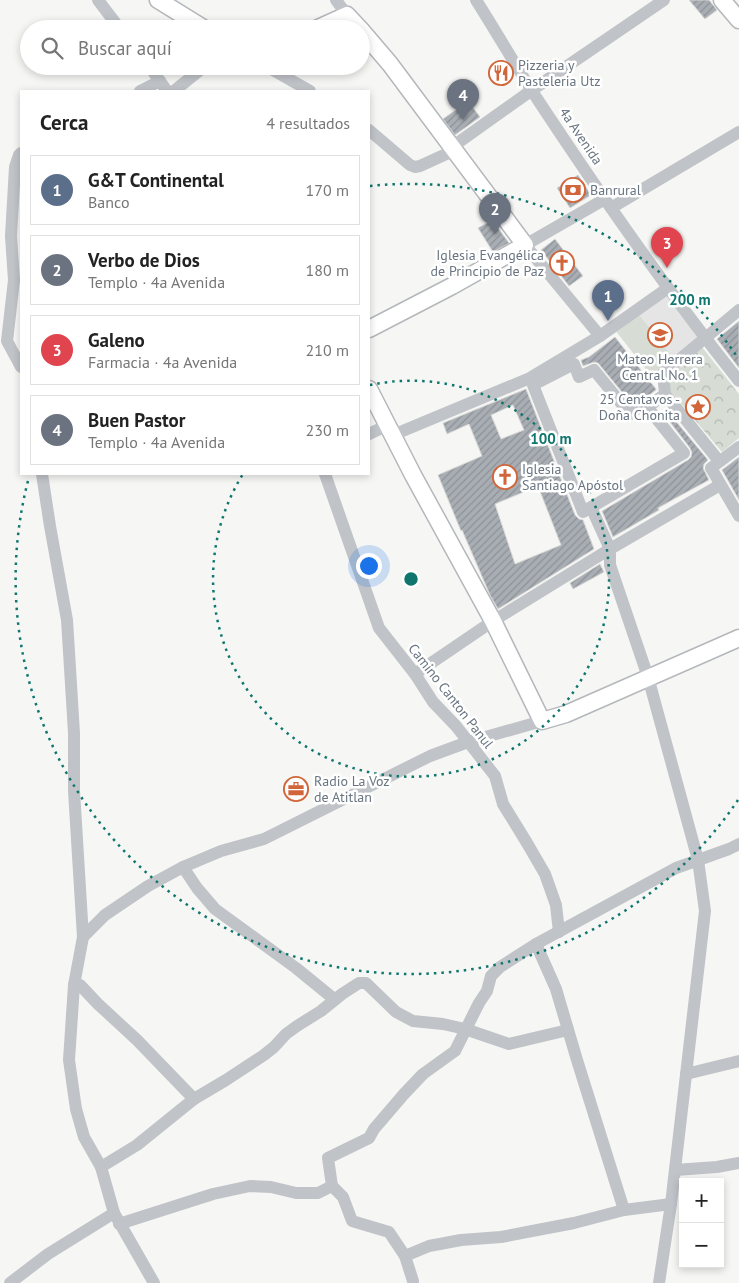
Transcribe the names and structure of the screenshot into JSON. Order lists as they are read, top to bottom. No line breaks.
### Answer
{"streets":{"street":["4a Avenida","Camino Canton Panul"]},"places":{"restaurant":["Pizzeria y Pasteleria Utz"],"bank":["Banrural"],"church":["Iglesia Evangélica de Principio de Paz","Iglesia Santiago Apóstol"],"school or university":["Mateo Herrera Central No. 1"],"place":["25 Centavos - Doña Chonita"],"office":["Radio La Voz de Atitlan"]},"page":{"search":"Buscar aquí","pins":["4","2","3","1"],"heading":["Cerca","4 resultados"],"list":[{"mark":"1","name":"G&T Continental","note":"Banco","value":"170 m"},{"mark":"2","name":"Verbo de Dios","note":"Templo · 4a Avenida","value":"180 m"},{"mark":"3","name":"Galeno","note":"Farmacia · 4a Avenida","value":"210 m"},{"mark":"4","name":"Buen Pastor","note":"Templo · 4a Avenida","value":"230 m"}],"map_buttons":["+","−"]},"rings":["200 m","100 m"]}
